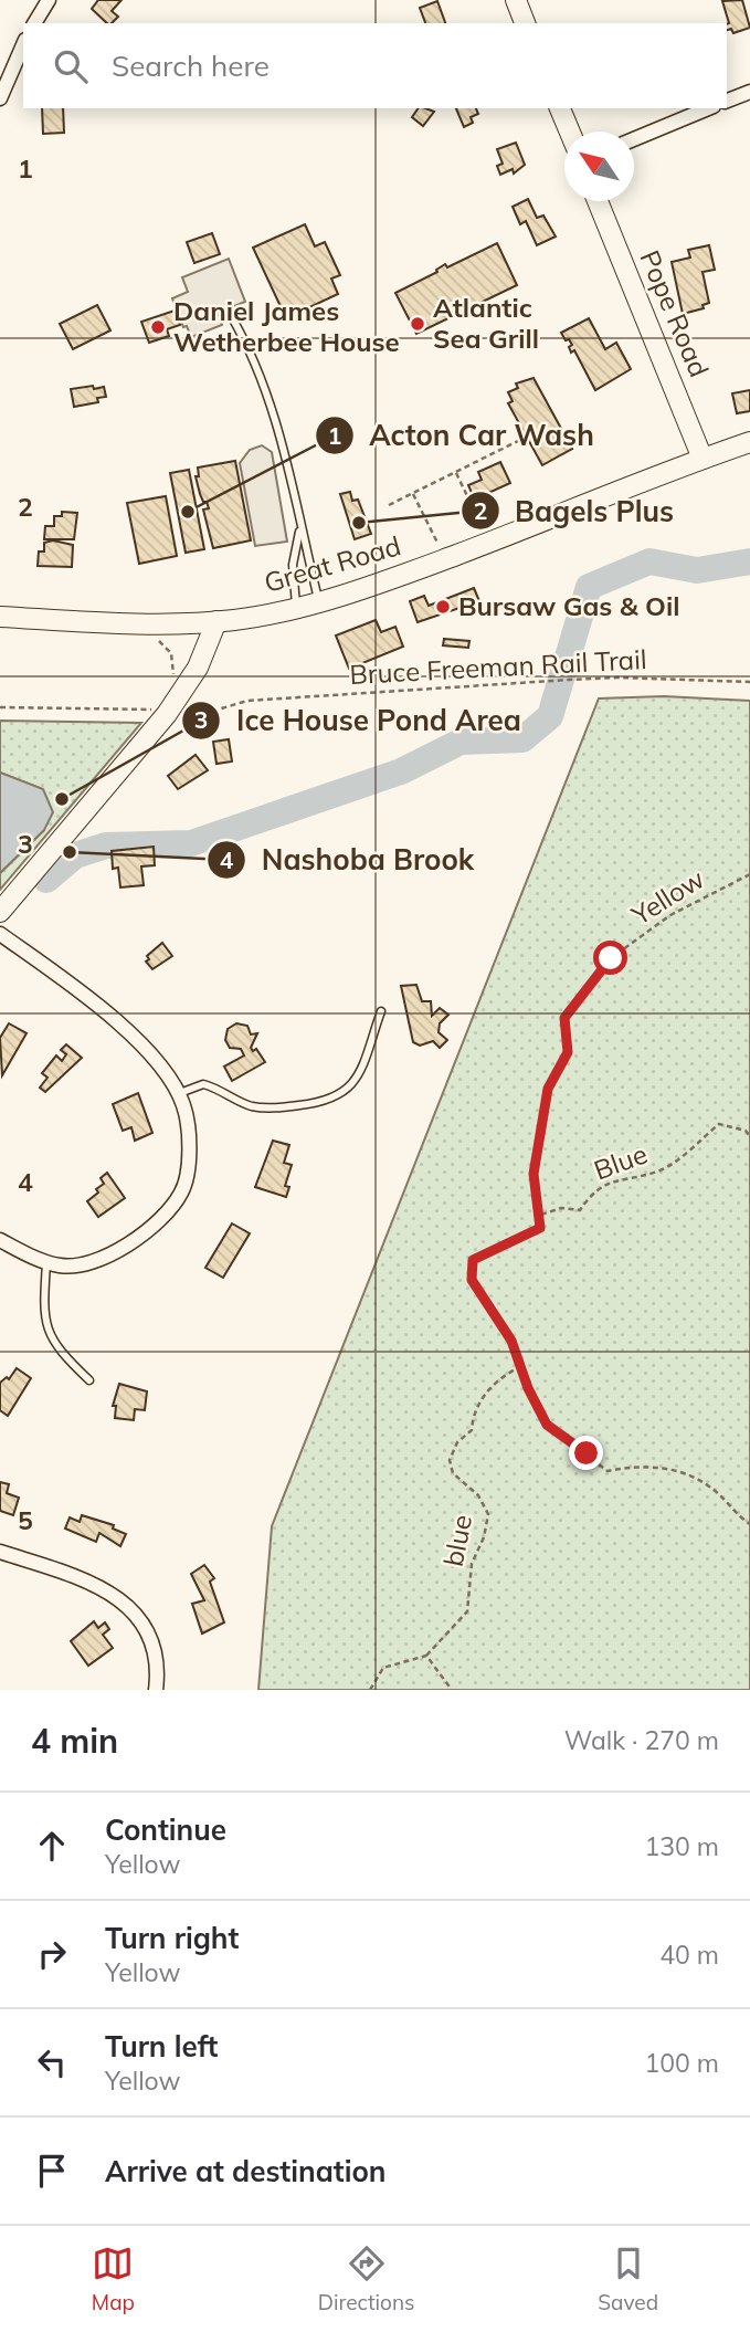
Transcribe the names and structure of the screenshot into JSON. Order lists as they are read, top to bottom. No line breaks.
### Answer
{"streets":{"main road":["Pope Road","Great Road"],"path":["Bruce Freeman Rail Trail","Yellow","Blue","blue"]},"crossings":[["Pope Road","Great Road"],["Yellow","Blue"]],"places":["Atlantic Sea Grill","Daniel James Wetherbee House","Acton Car Wash","Bagels Plus","Bursaw Gas & Oil","Ice House Pond Area","Nashoba Brook"],"north":"top left","page":{"search":"Search here","heading":["4 min","Walk · 270 m"],"list":[["Continue","Yellow","130 m"],["Turn right","Yellow","40 m"],["Turn left","Yellow","100 m"],"Arrive at destination"],"nav":["Map","Directions","Saved"]},"grid":{"rows":["1","2","3","4","5"]}}
